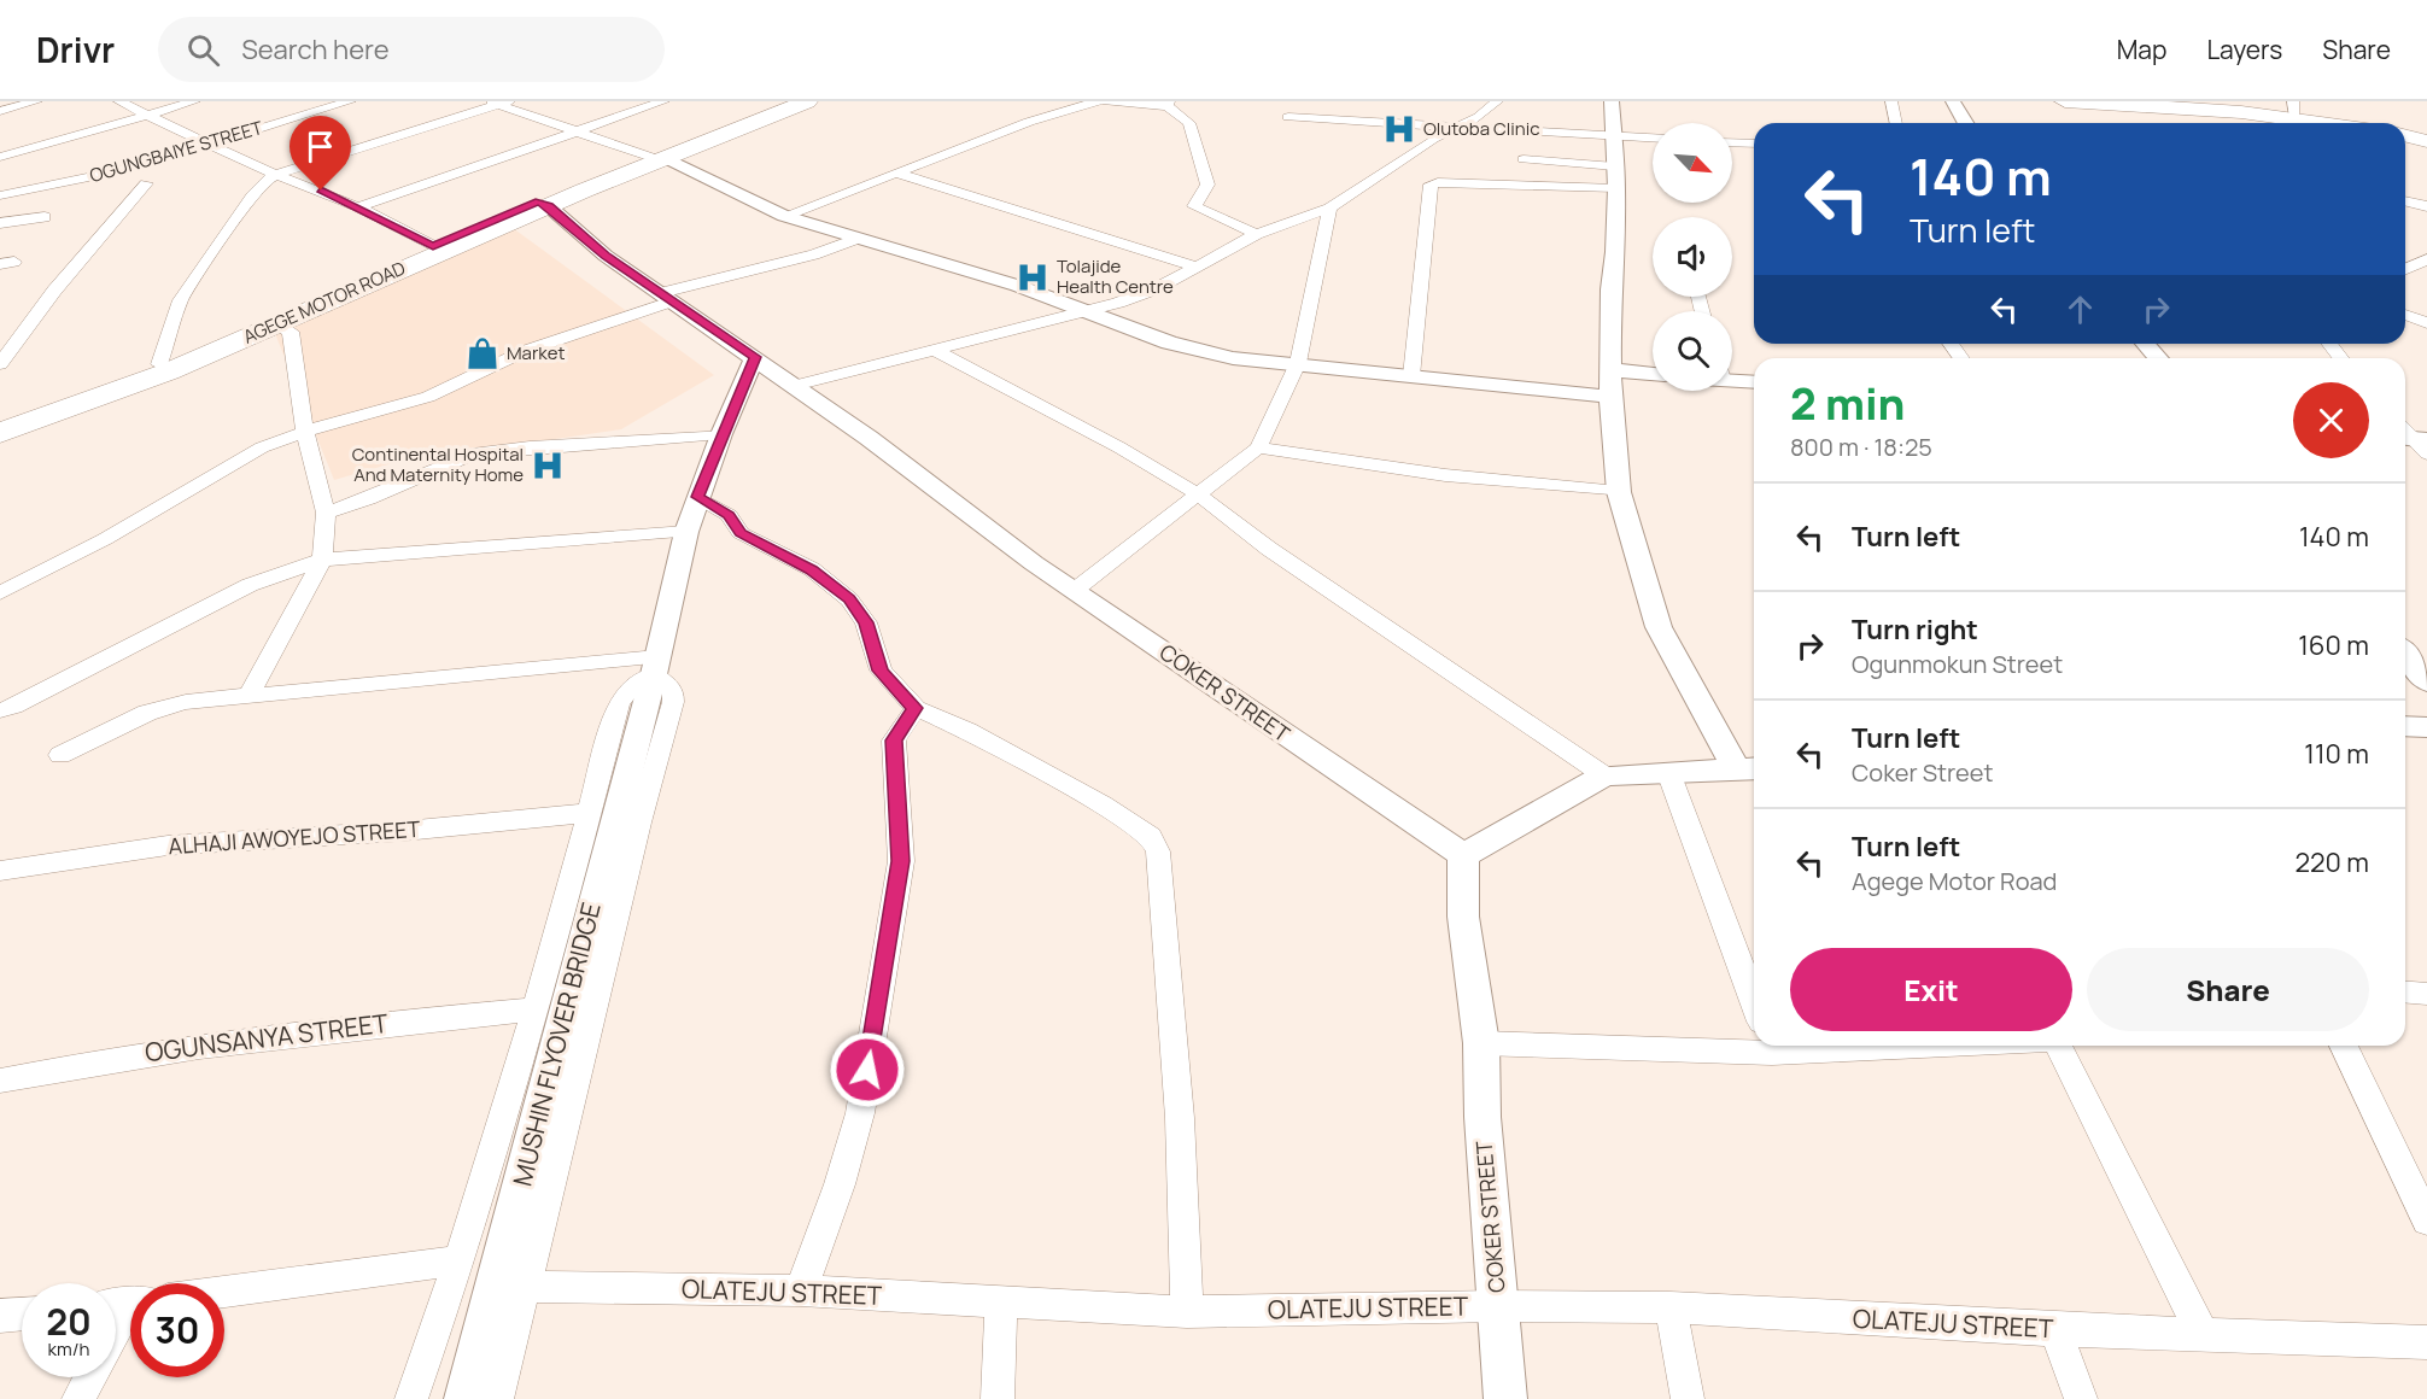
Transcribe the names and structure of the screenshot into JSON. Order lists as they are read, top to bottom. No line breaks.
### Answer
{"streets":{"highway":["AGEGE MOTOR ROAD"],"street":["OGUNGBAIYE STREET","COKER STREET","ALHAJI AWOYEJO STREET","OGUNSANYA STREET","MUSHIN FLYOVER BRIDGE","OLATEJU STREET"]},"crossings":[["AGEGE MOTOR ROAD","COKER STREET"],["COKER STREET","MUSHIN FLYOVER BRIDGE"],["COKER STREET","OLATEJU STREET"]],"places":{"hospital":["Olutoba Clinic","Tolajide Health Centre","Continental Hospital And Maternity Home"],"shop":["Market"]},"north":"bottom right","page":{"header":"Drivr","search":"Search here","nav":["Map","Layers","Share"],"turn":["140 m","Turn left"],"heading":["2 min","800 m · 18:25"],"list":[{"name":"Turn left","value":"140 m"},{"name":"Turn right","note":"Ogunmokun Street","value":"160 m"},{"name":"Turn left","note":"Coker Street","value":"110 m"},{"name":"Turn left","note":"Agege Motor Road","value":"220 m"}],"buttons":["Exit","Share"],"speed":"20 km/h","limit":"30"}}
